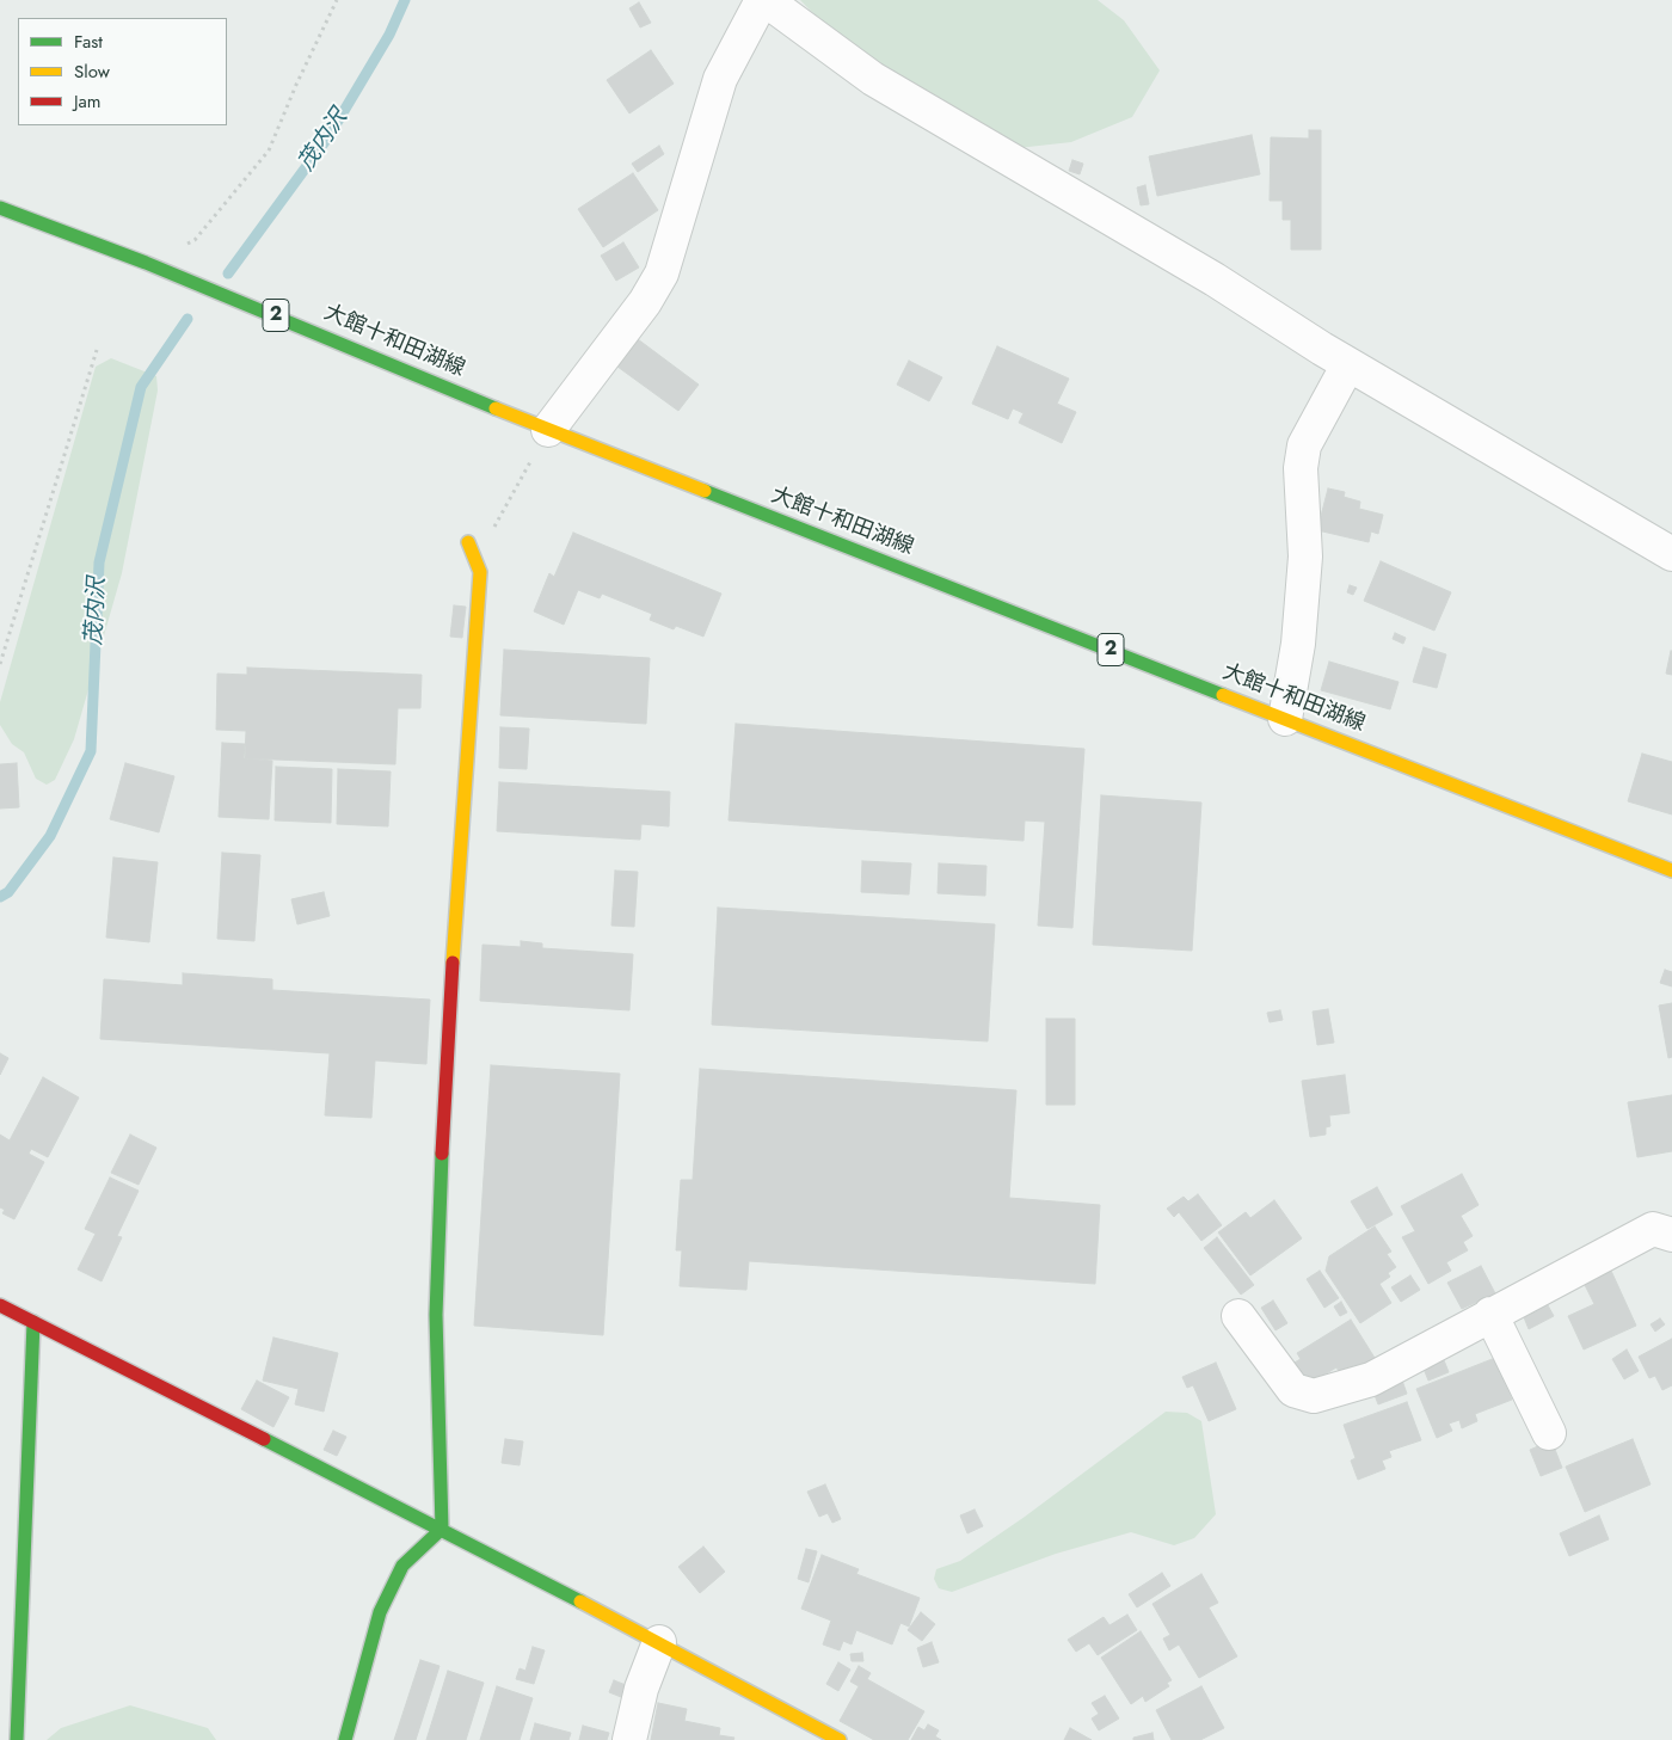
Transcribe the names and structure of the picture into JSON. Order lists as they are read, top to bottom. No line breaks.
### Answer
{"streets":{"street":["2","大館十和田湖線"]},"water":["茂内沢"],"legend":["Fast","Slow","Jam"]}
